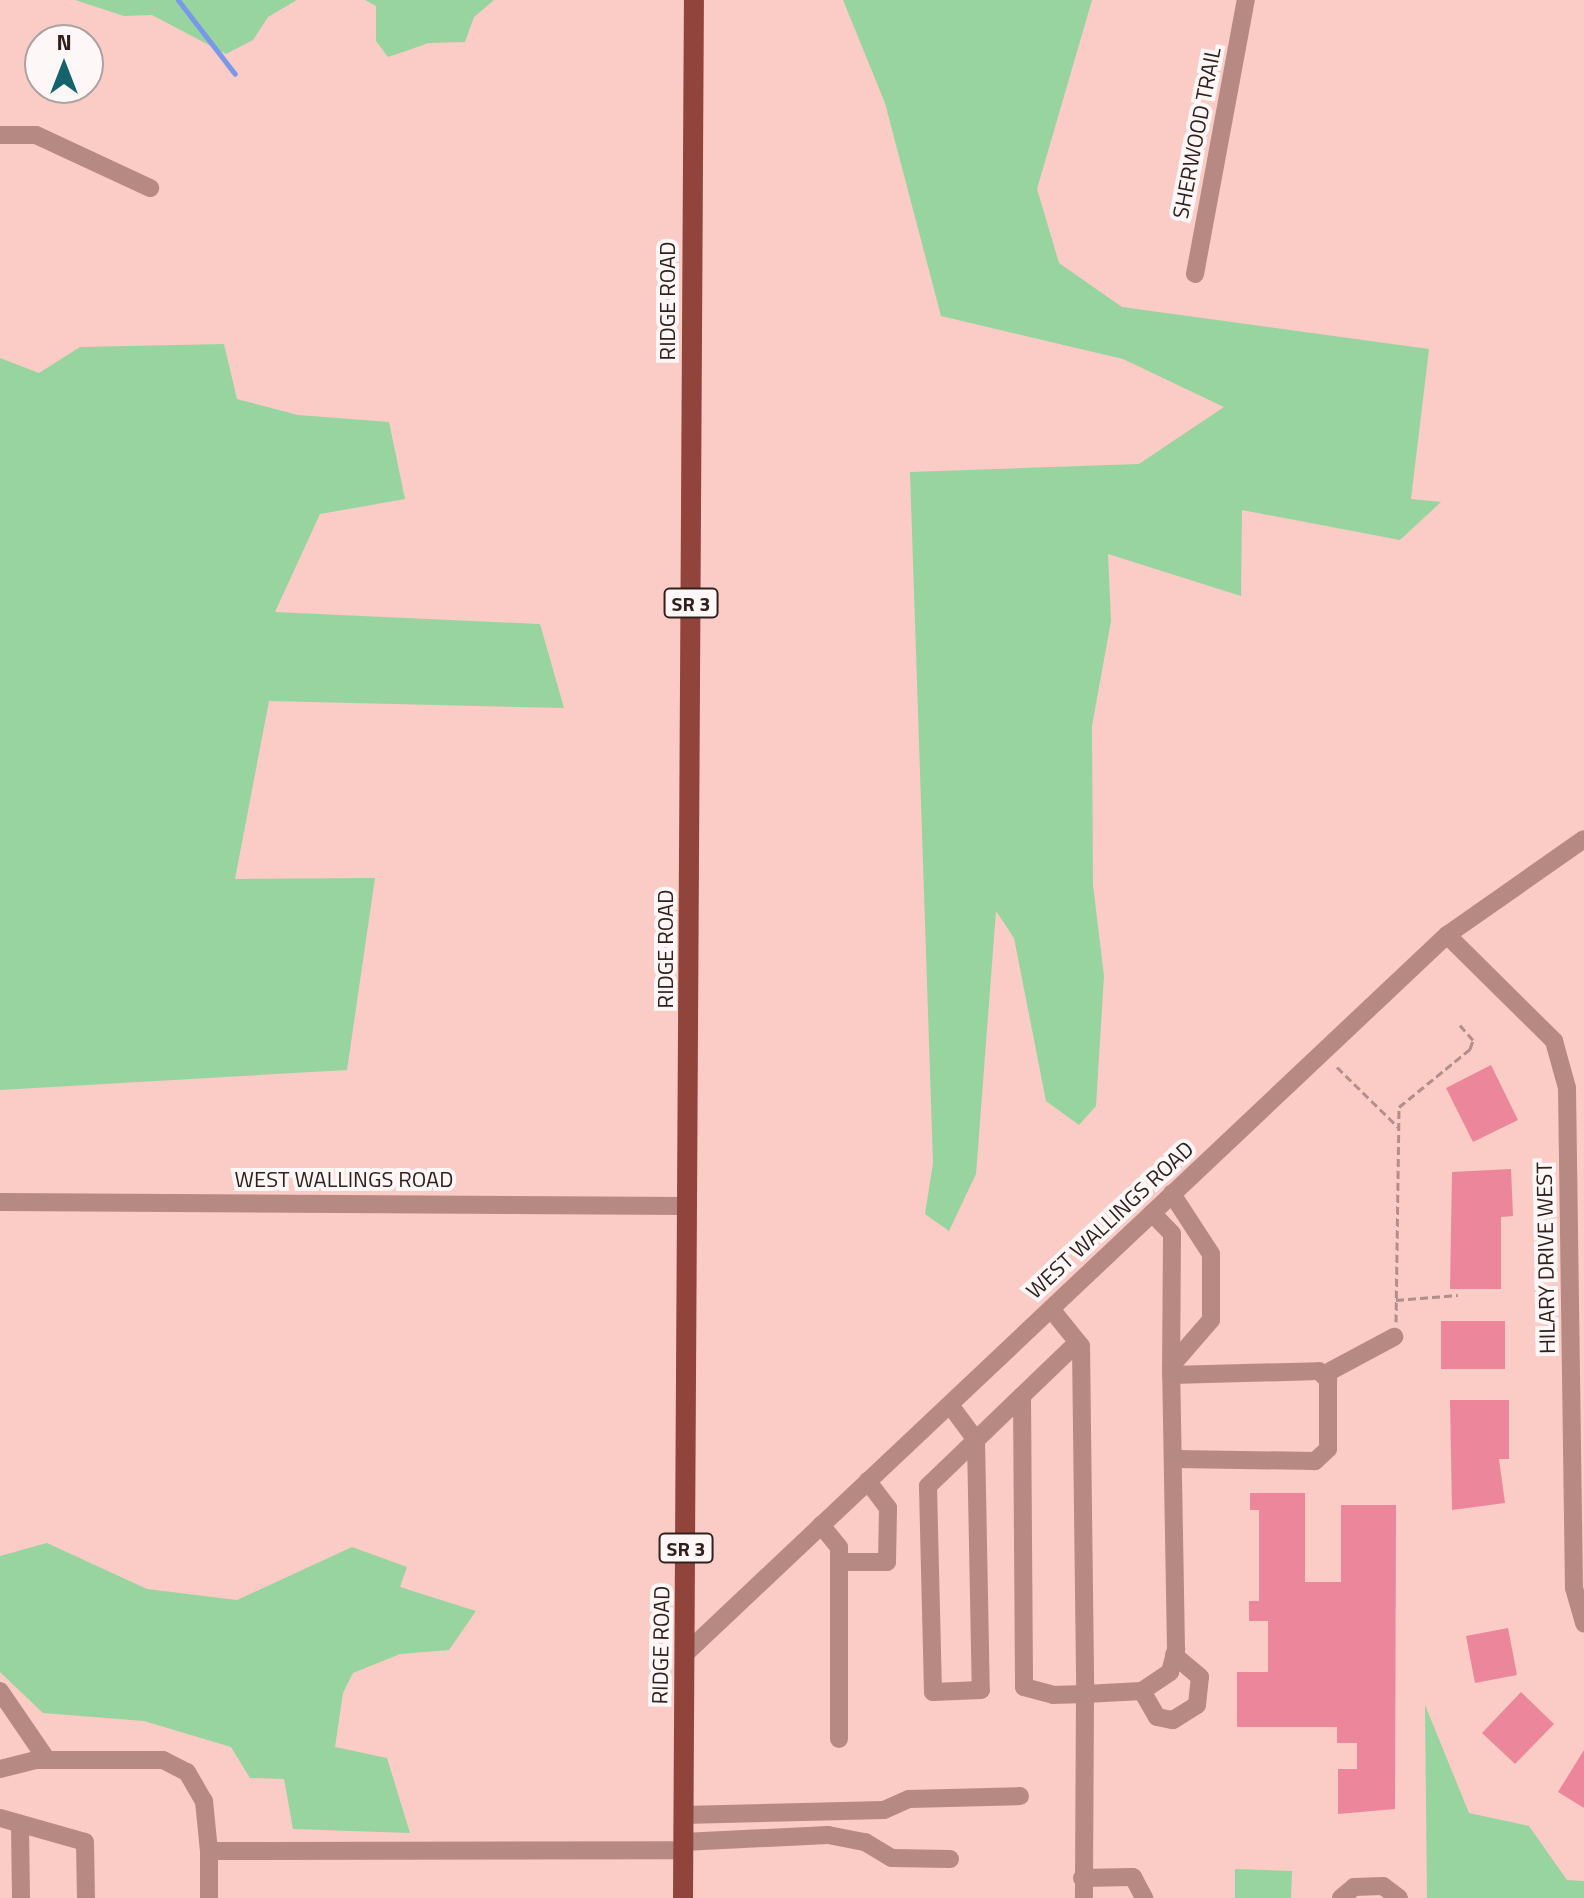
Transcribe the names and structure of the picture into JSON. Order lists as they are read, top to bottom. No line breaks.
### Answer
{"streets":{"main road":["RIDGE ROAD","SR 3"],"street":["SHERWOOD TRAIL","WEST WALLINGS ROAD","HILARY DRIVE WEST"]},"crossings":[["RIDGE ROAD","WEST WALLINGS ROAD"],["WEST WALLINGS ROAD","HILARY DRIVE WEST"]],"north":"top"}
